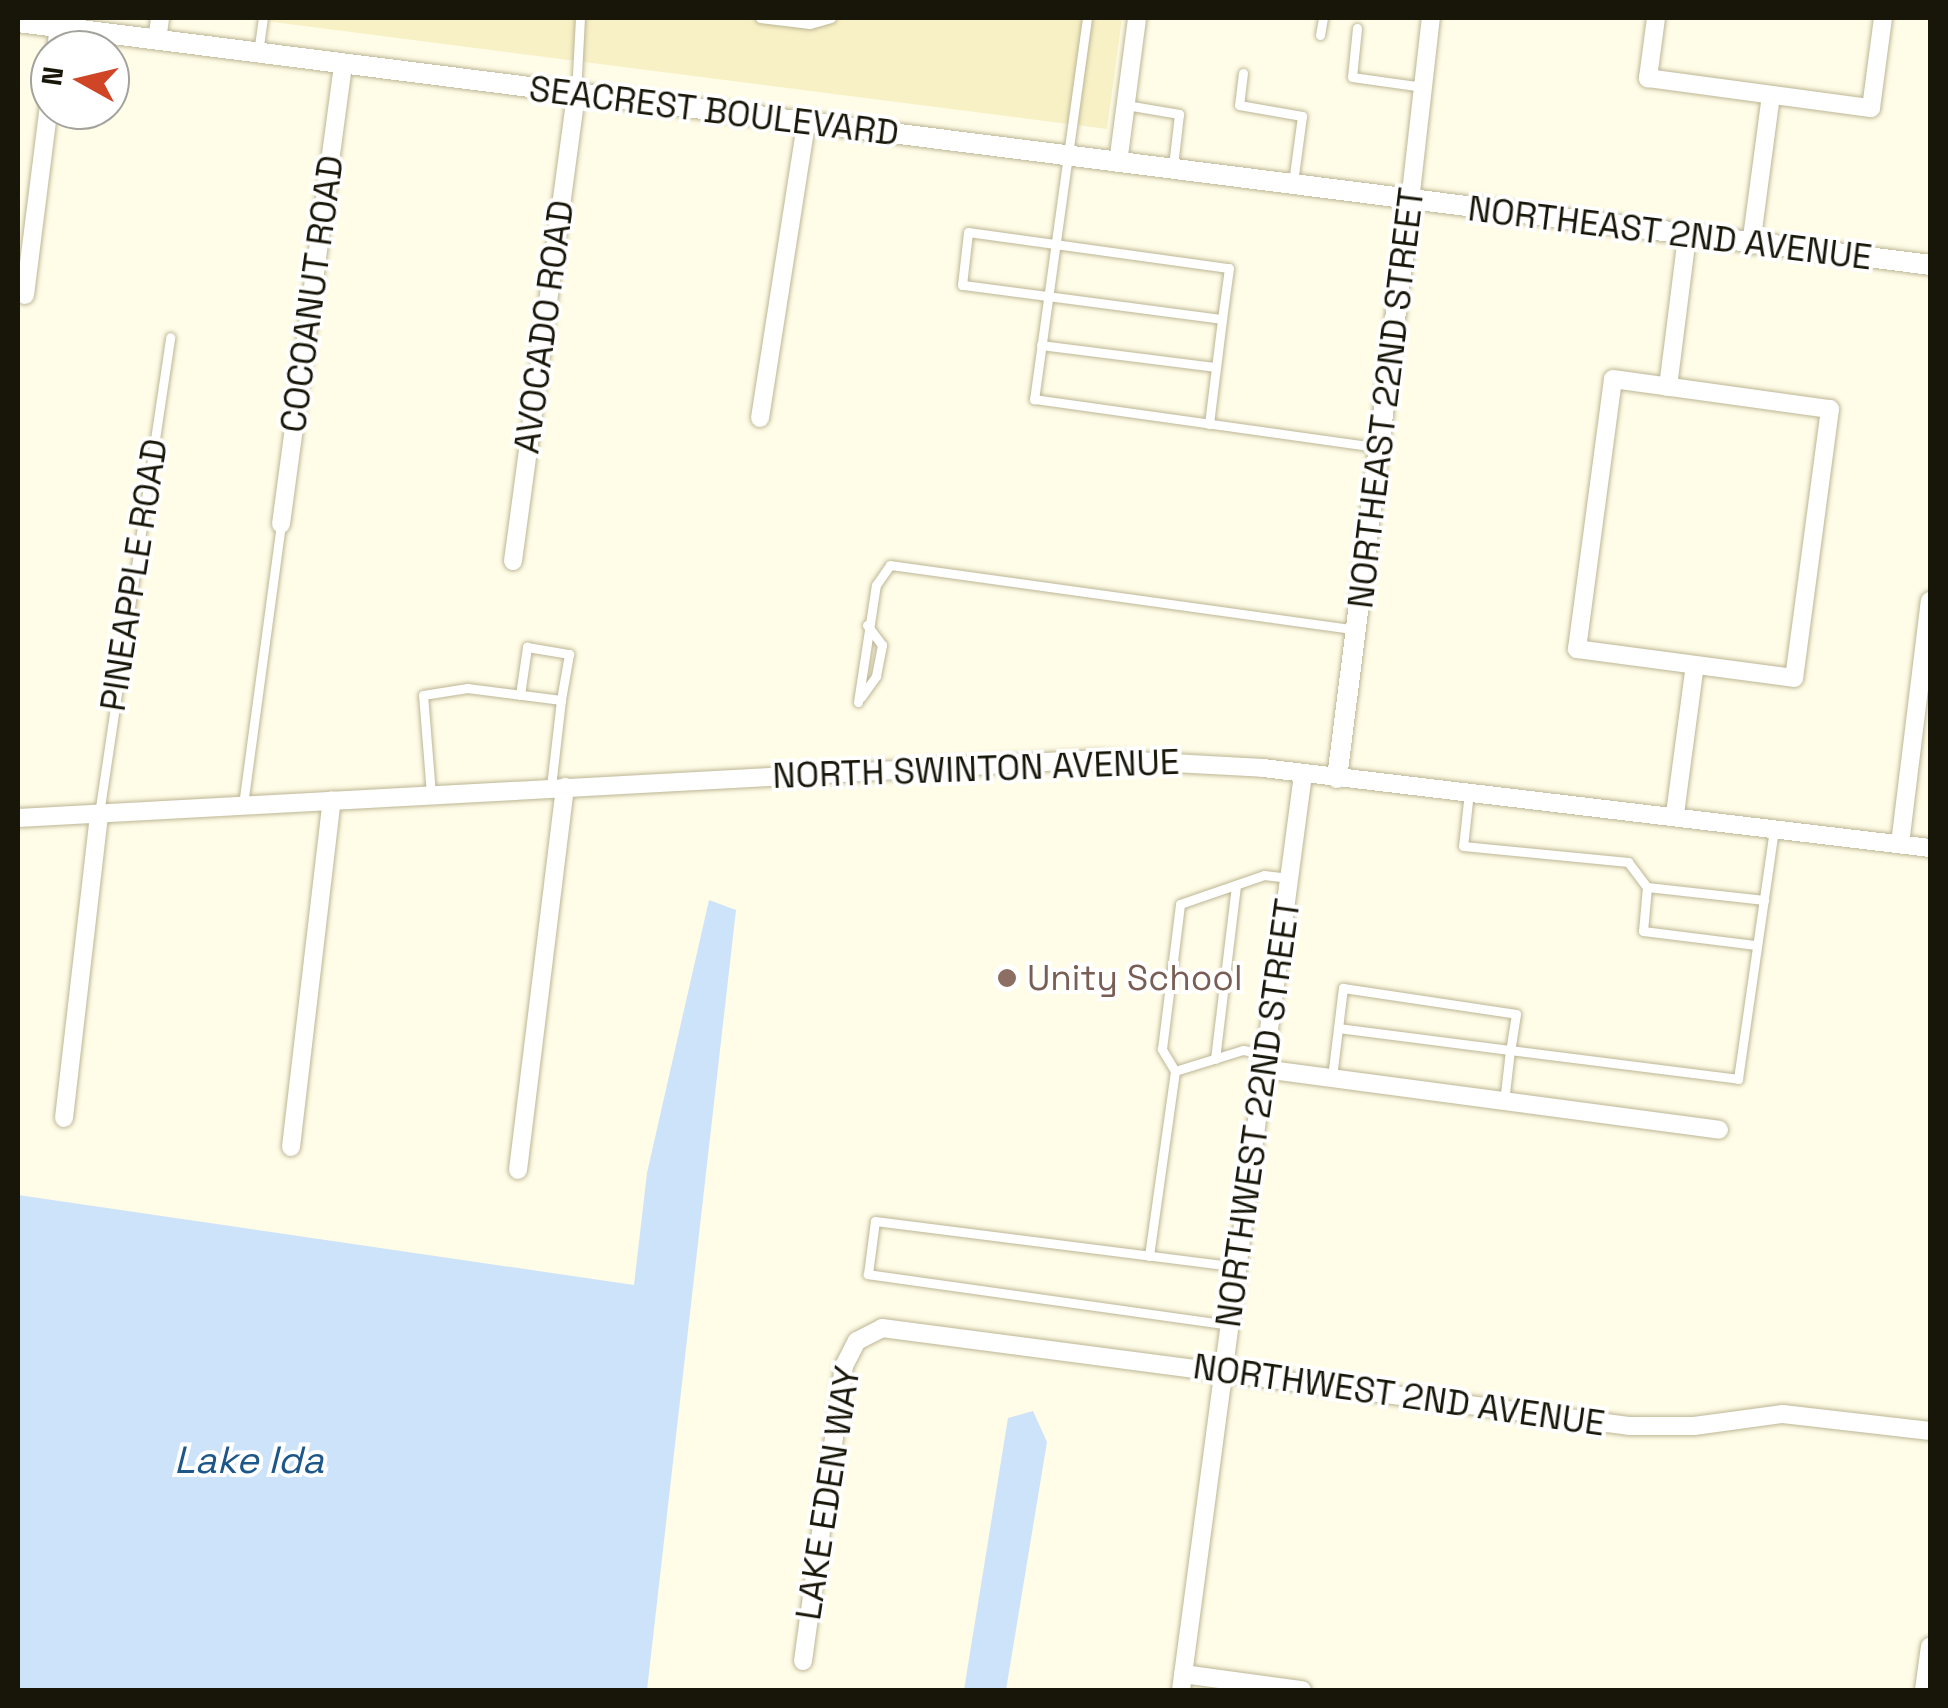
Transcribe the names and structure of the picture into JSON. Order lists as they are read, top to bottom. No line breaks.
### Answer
{"streets":{"street":["SEACREST BOULEVARD","NORTHEAST 2ND AVENUE","COCOANUT ROAD","AVOCADO ROAD","NORTHEAST 22ND STREET","NORTH SWINTON AVENUE","NORTHWEST 22ND STREET","NORTHWEST 2ND AVENUE","LAKE EDEN WAY"],"lane":["PINEAPPLE ROAD"]},"crossings":[["SEACREST BOULEVARD","NORTHEAST 2ND AVENUE"],["SEACREST BOULEVARD","COCOANUT ROAD"],["SEACREST BOULEVARD","AVOCADO ROAD"],["SEACREST BOULEVARD","NORTHEAST 22ND STREET"],["NORTHEAST 2ND AVENUE","NORTHEAST 22ND STREET"],["NORTHEAST 22ND STREET","NORTH SWINTON AVENUE"],["PINEAPPLE ROAD","NORTH SWINTON AVENUE"],["NORTH SWINTON AVENUE","NORTHWEST 22ND STREET"],["NORTHWEST 22ND STREET","NORTHWEST 2ND AVENUE"],["NORTHWEST 2ND AVENUE","LAKE EDEN WAY"]],"water":["Lake Ida"],"places":["Unity School"],"north":"left"}
